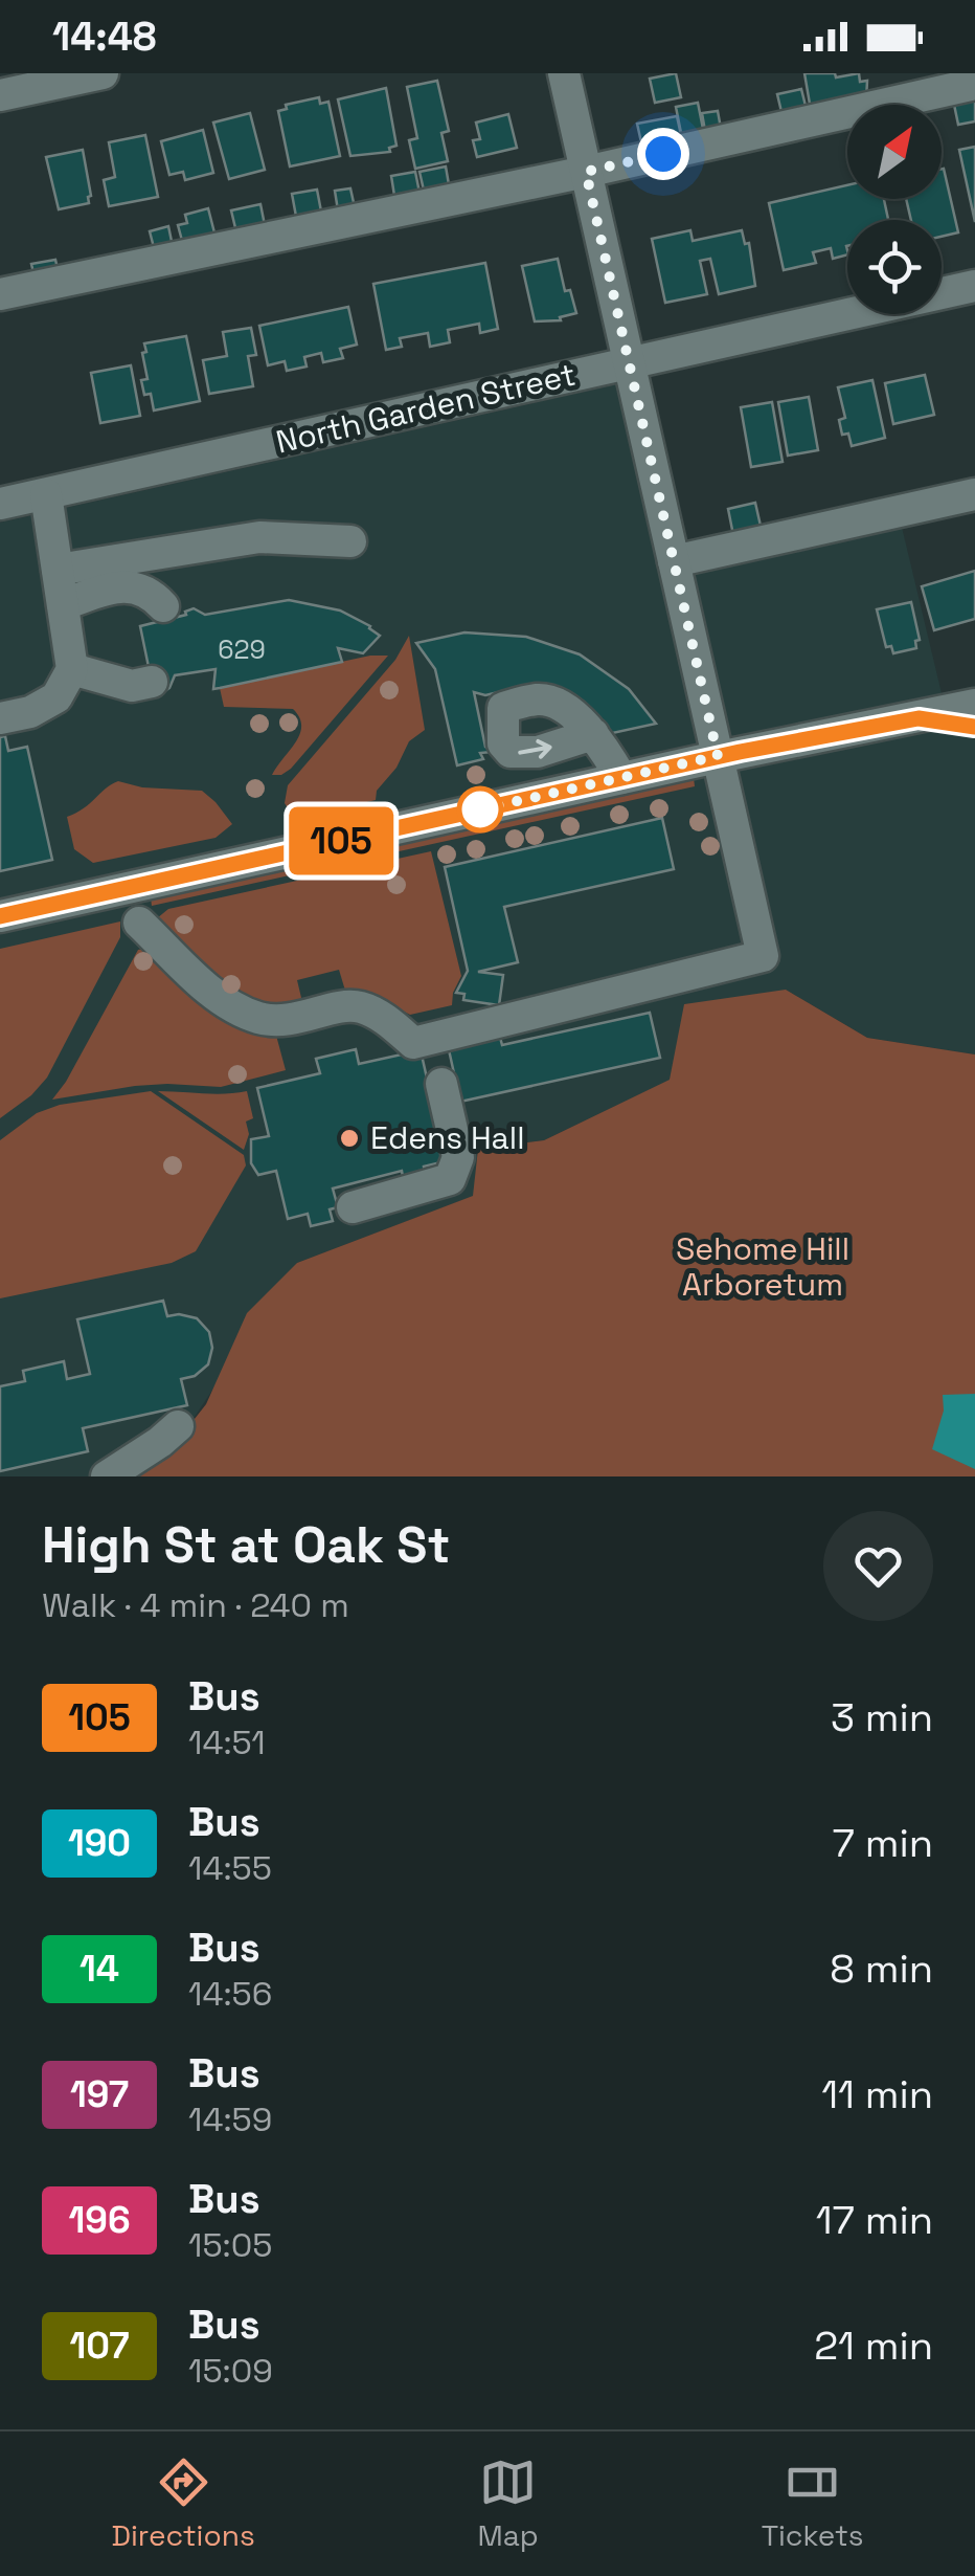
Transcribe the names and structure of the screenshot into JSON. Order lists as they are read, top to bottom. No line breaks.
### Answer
{"streets":{"street":["North Garden Street"]},"parks":["Sehome Hill Arboretum"],"places":["Edens Hall"],"lines":["bus line 105"],"house_numbers":["629"],"north":"top right","page":{"status":"14:48","on_map":"105","heading":["High St at Oak St","Walk · 4 min · 240 m"],"list":[{"mark":"105","name":"Bus","note":"14:51","value":"3 min"},{"mark":"190","name":"Bus","note":"14:55","value":"7 min"},{"mark":"14","name":"Bus","note":"14:56","value":"8 min"},{"mark":"197","name":"Bus","note":"14:59","value":"11 min"},{"mark":"196","name":"Bus","note":"15:05","value":"17 min"},{"mark":"107","name":"Bus","note":"15:09","value":"21 min"}],"tabs":["Directions","Map","Tickets"]}}
